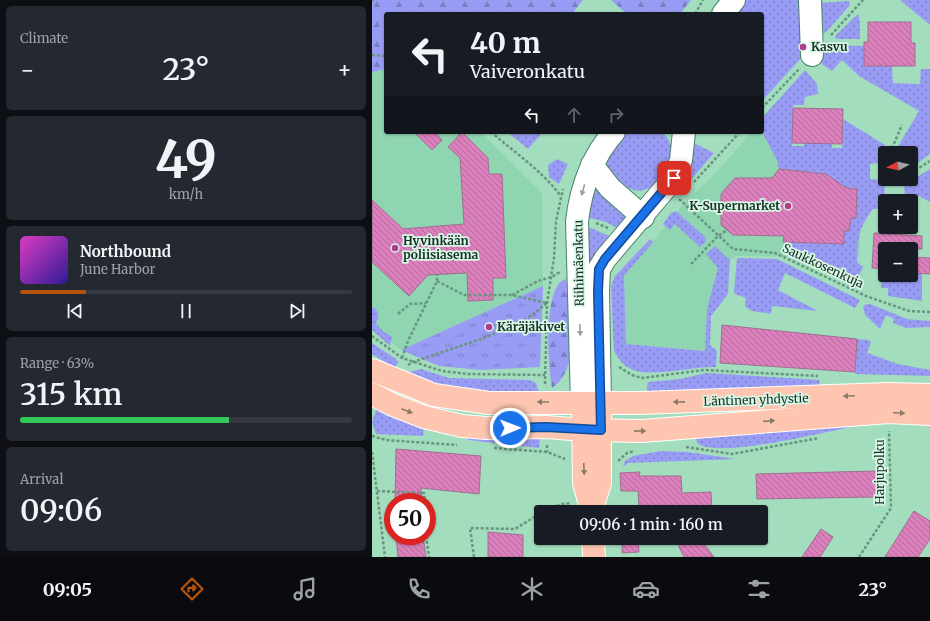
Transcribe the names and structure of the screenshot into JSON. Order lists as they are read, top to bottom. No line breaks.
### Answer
{"streets":{"main road":["Läntinen yhdystie"],"street":["Riihimäenkatu"],"path":["Saukkosenkuja","Harjupolku"]},"crossings":[["Riihimäenkatu","Läntinen yhdystie"],["Läntinen yhdystie","Harjupolku"]],"places":["Kasvu","K-Supermarket","Hyvinkään poliisiasema","Käräjäkivet"],"north":"left","page":{"tile":["Climate",["49","km/h"],["Range · 63%","315 km"],["Arrival","09:06"]],"turn":["40 m","Vaiveronkatu"],"heat":["−","23°","+"],"map_buttons":["+","−"],"song":["Northbound","June Harbor"],"limit":"50","trip":"09:06 · 1 min · 160 m","tabs":["09:05","23°"]}}
